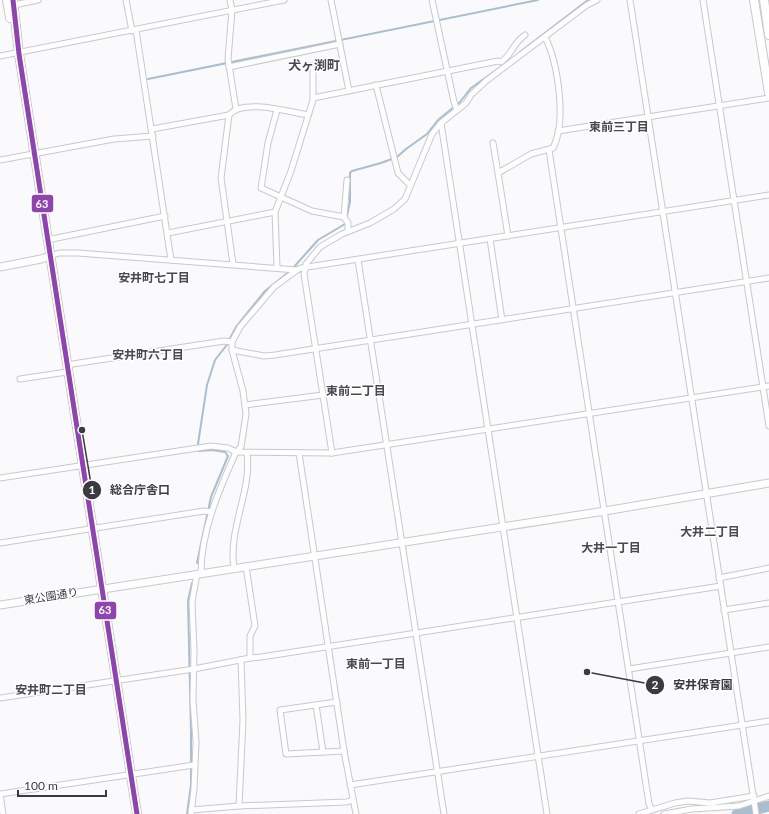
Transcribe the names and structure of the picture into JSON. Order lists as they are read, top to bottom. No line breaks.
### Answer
{"streets":{"street":["東公園通り"]},"districts":["犬ヶ渕町","東前三丁目","安井町七丁目","安井町六丁目","東前二丁目","大井二丁目","大井一丁目","東前一丁目","安井町二丁目"],"places":["総合庁舎口","安井保育園"],"lines":["transit line 63"],"scale_bar":"100 m"}
